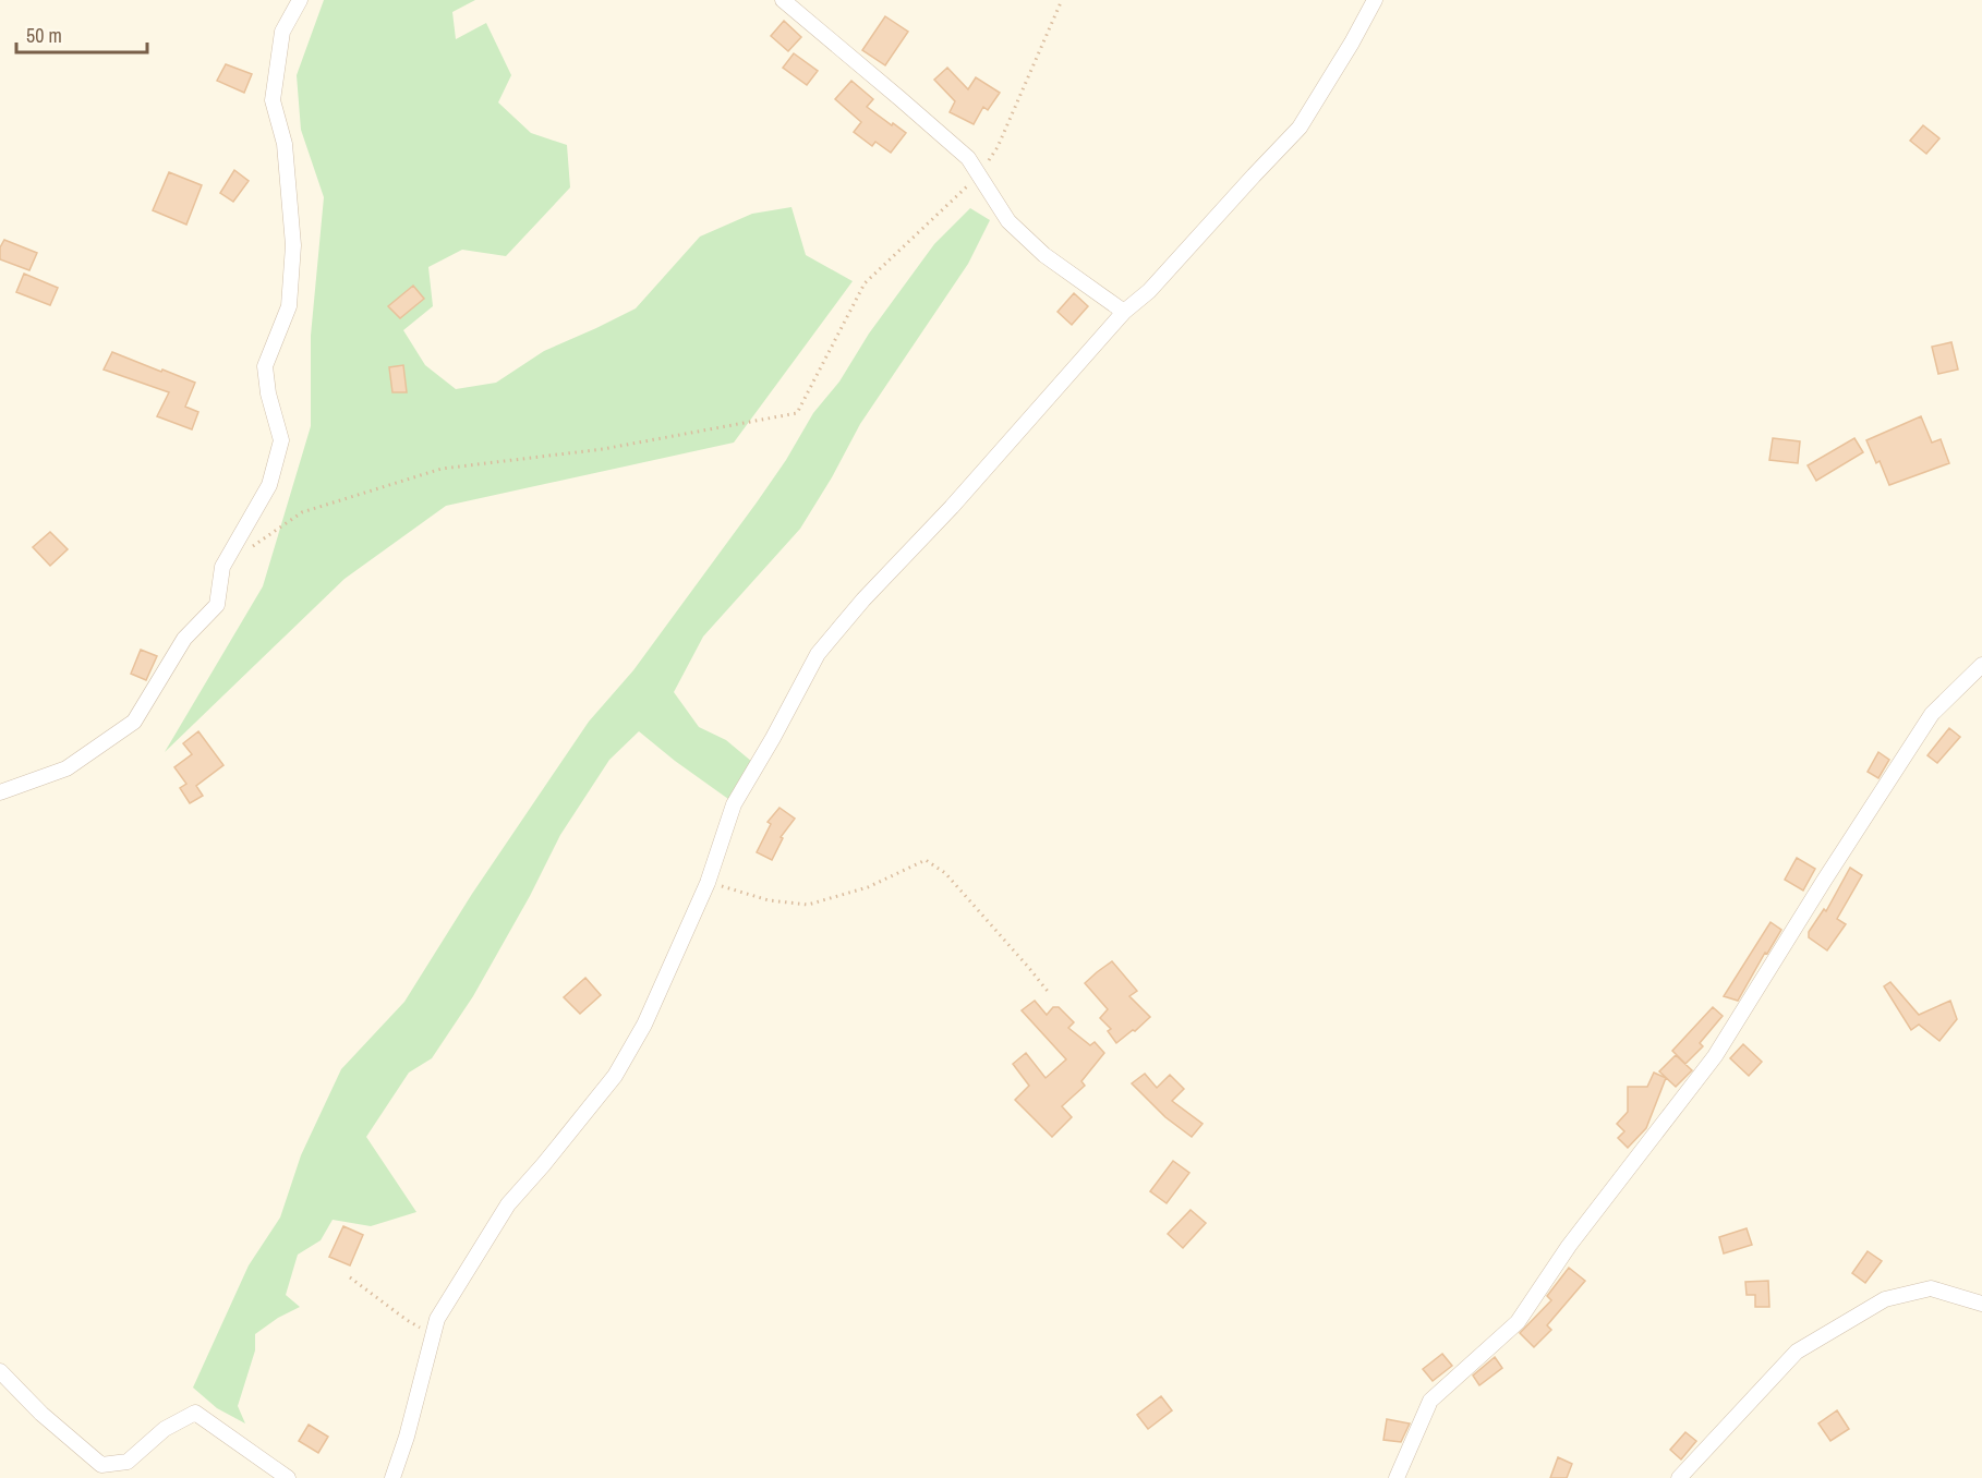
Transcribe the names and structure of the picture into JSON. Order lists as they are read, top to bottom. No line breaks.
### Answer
{"scale_bar":"50 m"}
